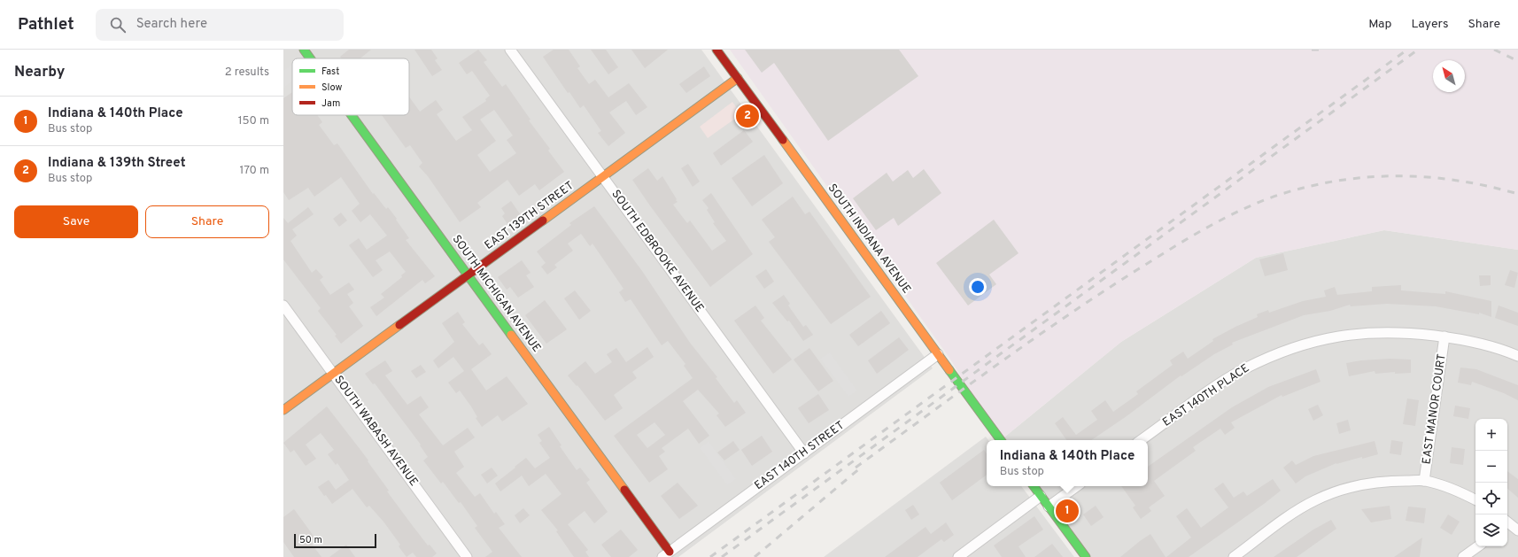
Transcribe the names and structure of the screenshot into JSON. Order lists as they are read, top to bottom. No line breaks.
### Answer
{"streets":{"street":["EAST 139TH STREET","SOUTH INDIANA AVENUE","SOUTH EDBROOKE AVENUE","SOUTH MICHIGAN AVENUE","EAST 140TH PLACE","EAST MANOR COURT","SOUTH WABASH AVENUE","EAST 140TH STREET"]},"crossings":[["EAST 139TH STREET","SOUTH INDIANA AVENUE"],["EAST 139TH STREET","SOUTH EDBROOKE AVENUE"],["EAST 139TH STREET","SOUTH MICHIGAN AVENUE"],["EAST 139TH STREET","SOUTH WABASH AVENUE"],["SOUTH INDIANA AVENUE","EAST 140TH STREET"],["SOUTH EDBROOKE AVENUE","EAST 140TH STREET"],["SOUTH MICHIGAN AVENUE","EAST 140TH STREET"],["EAST 140TH PLACE","EAST MANOR COURT"]],"legend":["Fast","Slow","Jam"],"scale_bar":"50 m","north":"top left","page":{"header":"Pathlet","search":"Search here","nav":["Map","Layers","Share"],"heading":["Nearby","2 results"],"list":[{"mark":"1","name":"Indiana & 140th Place","note":"Bus stop","value":"150 m"},{"mark":"2","name":"Indiana & 139th Street","note":"Bus stop","value":"170 m"}],"pins":["2","1"],"buttons":["Save","Share"],"map_buttons":["+","−"],"popup":["Indiana & 140th Place","Bus stop"],"scale":"50 m"}}
